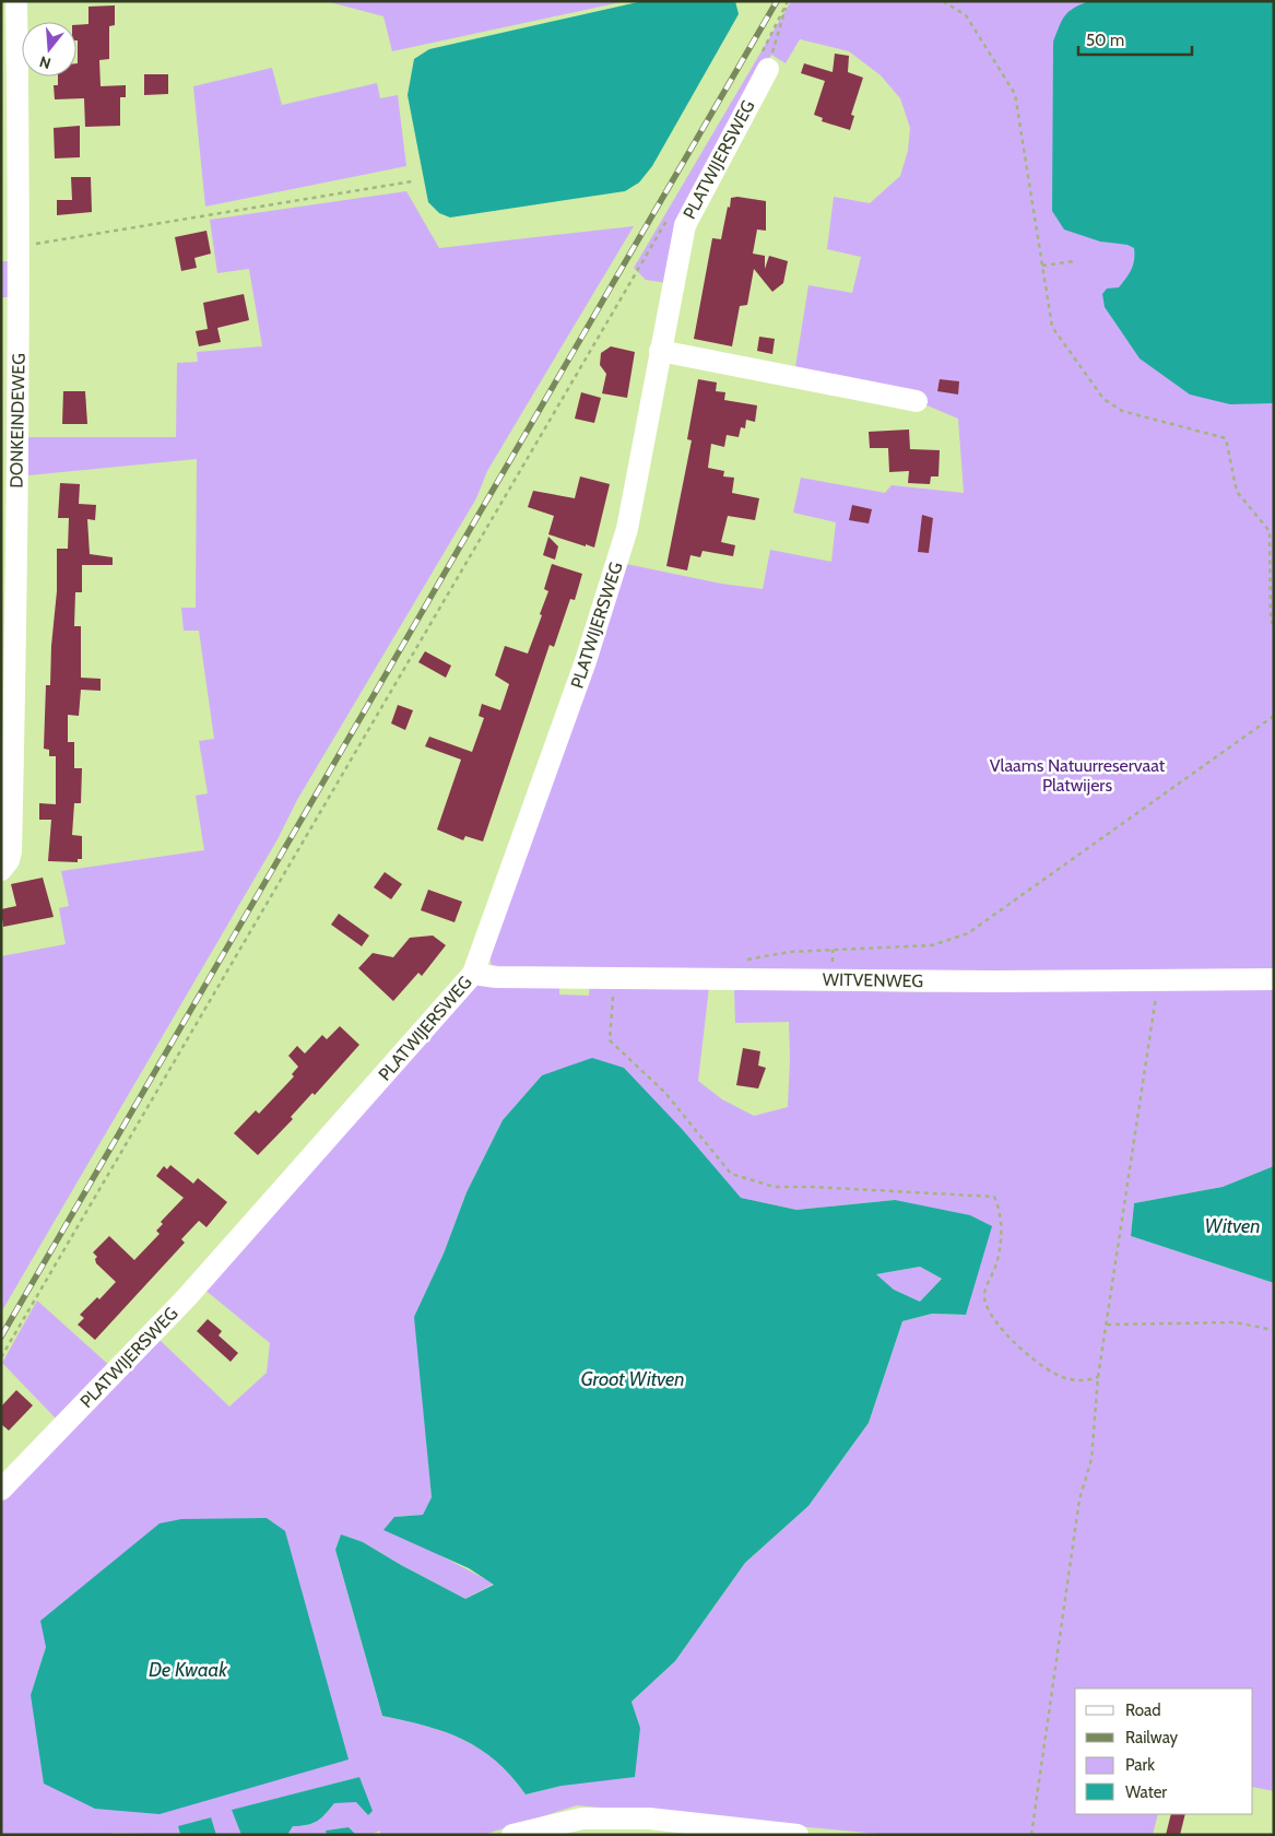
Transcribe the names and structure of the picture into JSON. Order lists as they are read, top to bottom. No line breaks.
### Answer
{"streets":{"street":["PLATWIJERSWEG","DONKEINDEWEG","WITVENWEG"]},"crossings":[["PLATWIJERSWEG","WITVENWEG"]],"water":["Witven","Groot Witven","De Kwaak"],"parks":["Vlaams Natuurreservaat Platwijers"],"legend":["Road","Railway","Park","Water"],"scale_bar":"50 m","north":"bottom"}
